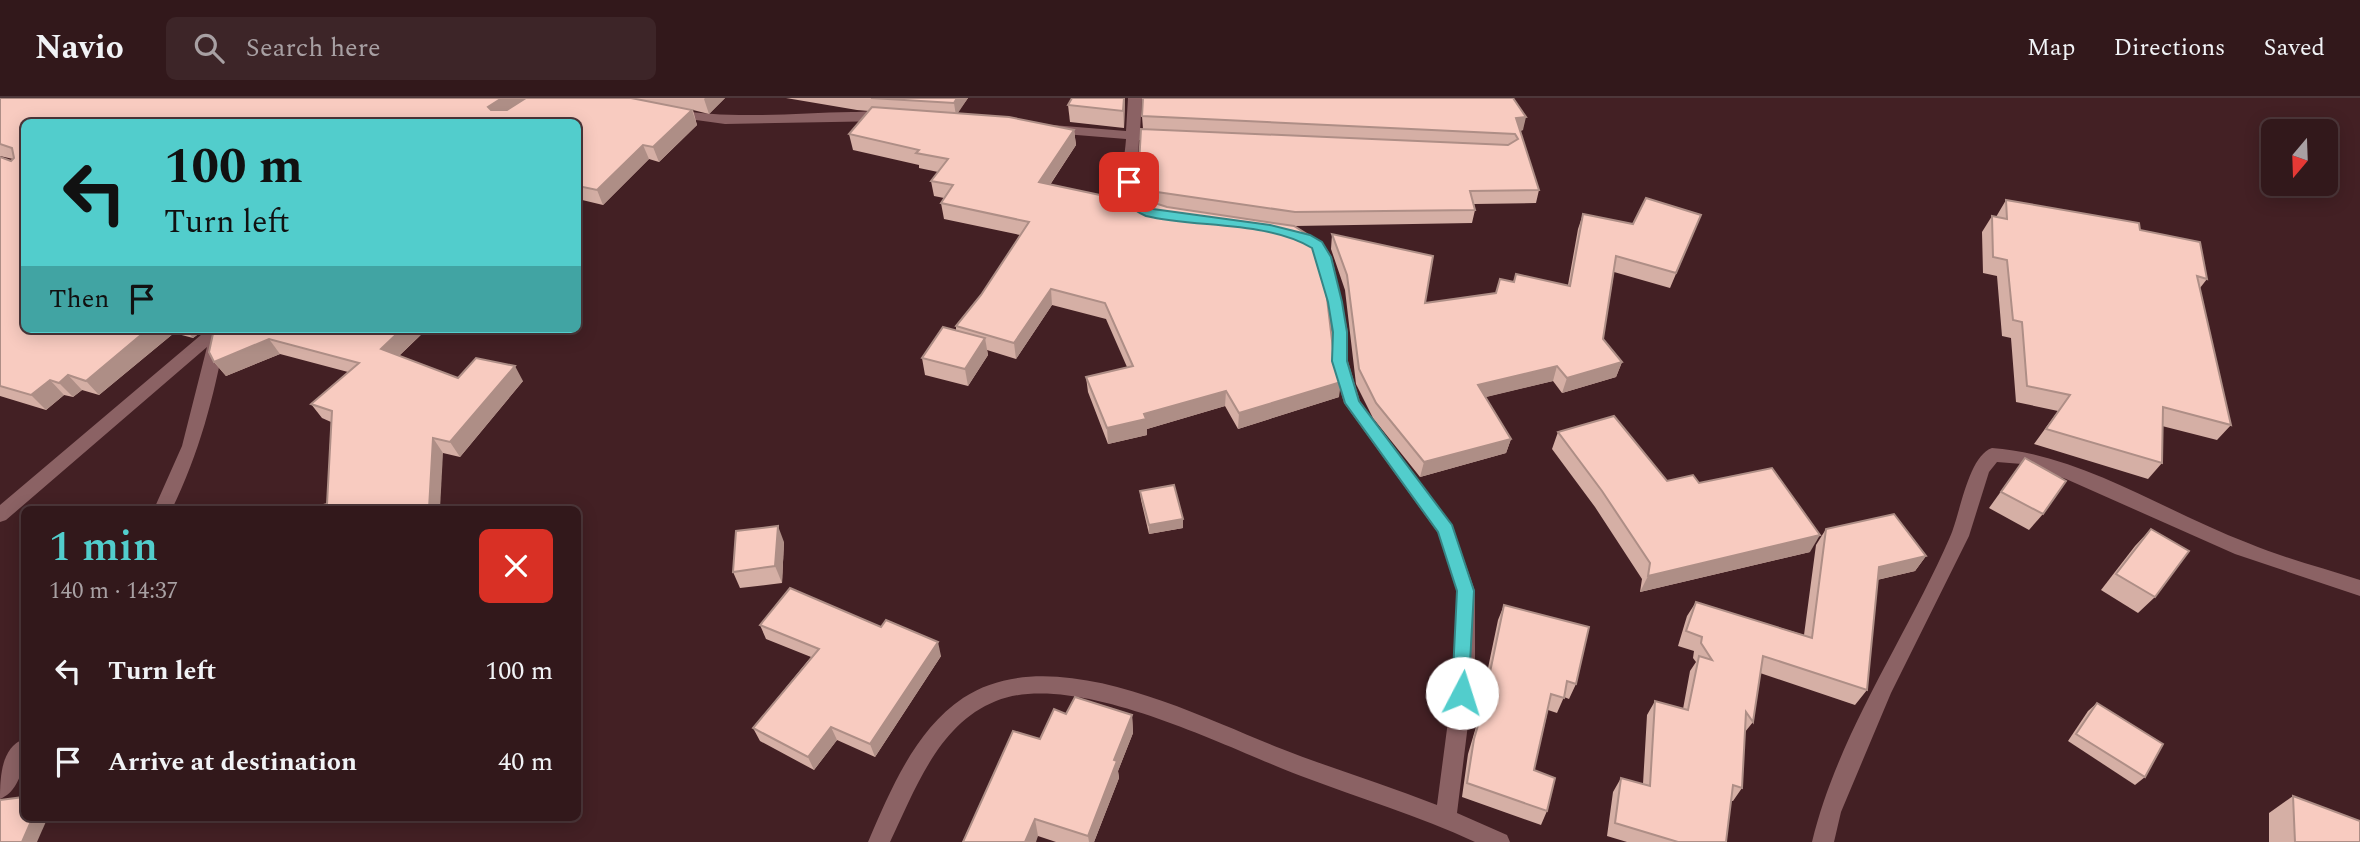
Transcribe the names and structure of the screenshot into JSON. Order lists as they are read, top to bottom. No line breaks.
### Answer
{"north":"bottom","page":{"header":"Navio","search":"Search here","nav":["Map","Directions","Saved"],"turn":["100 m","Turn left"],"then":"Then","heading":["1 min","140 m · 14:37"],"list":[{"name":"Turn left","value":"100 m"},{"name":"Arrive at destination","value":"40 m"}]}}
